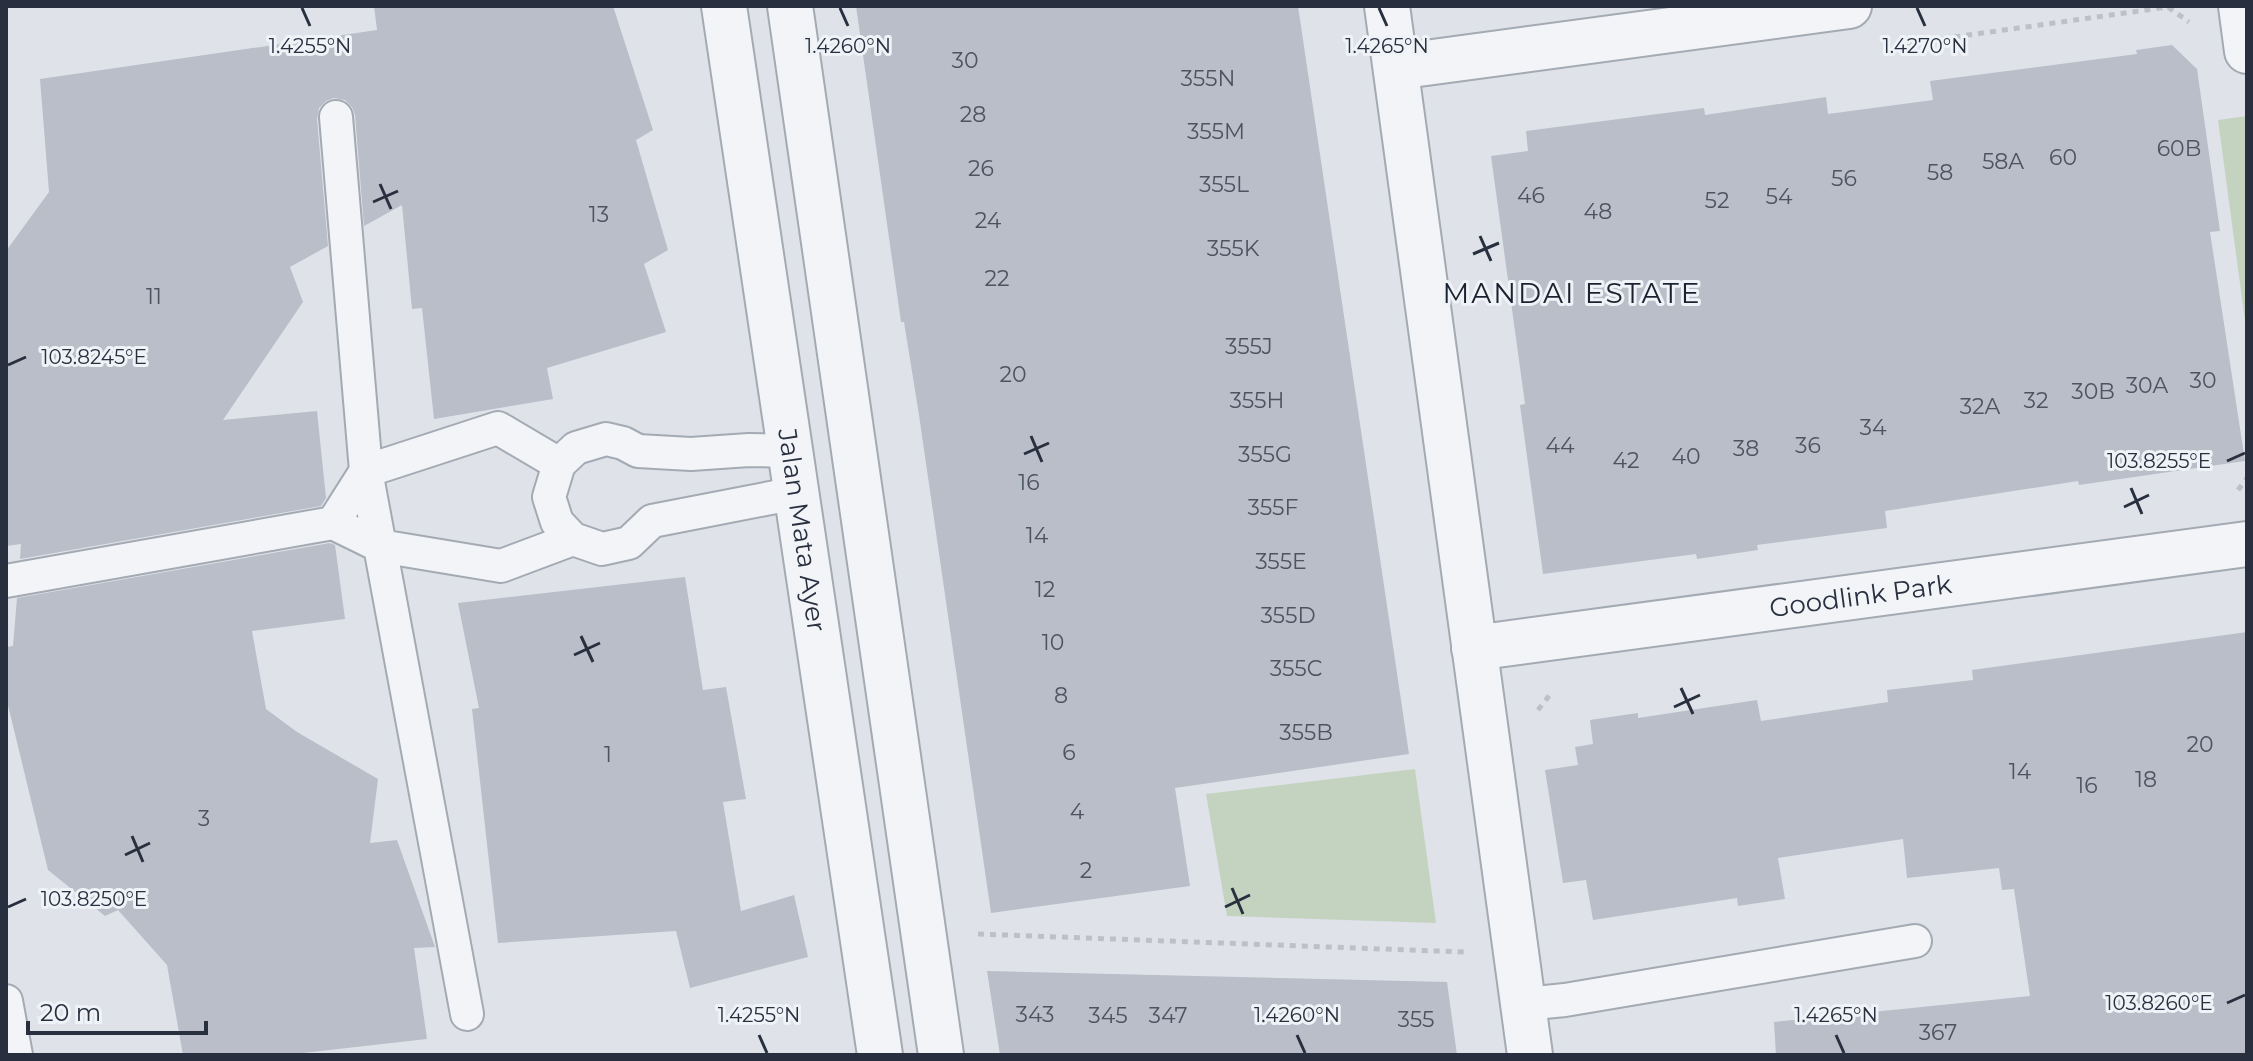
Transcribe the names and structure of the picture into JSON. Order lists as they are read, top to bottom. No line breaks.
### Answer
{"streets":{"street":["Jalan Mata Ayer","Goodlink Park"]},"districts":["MANDAI ESTATE"],"house_numbers":["30","355N","28","355M","60B","60","58A","26","58","56","355L","46","54","52","48","13","24","355K","22","11","355J","20","30","30A","30B","355H","32","32A","34","44","36","38","355G","40","42","16","355F","14","355E","12","355D","10","355C","8","355B","20","6","1","14","18","16","4","3","2","343","345","347","355","367"],"scale_bar":"20 m","coordinates":["1.4255°N","1.4260°N","1.4265°N","1.4270°N","103.8245°E","103.8255°E","103.8250°E","103.8260°E"]}
